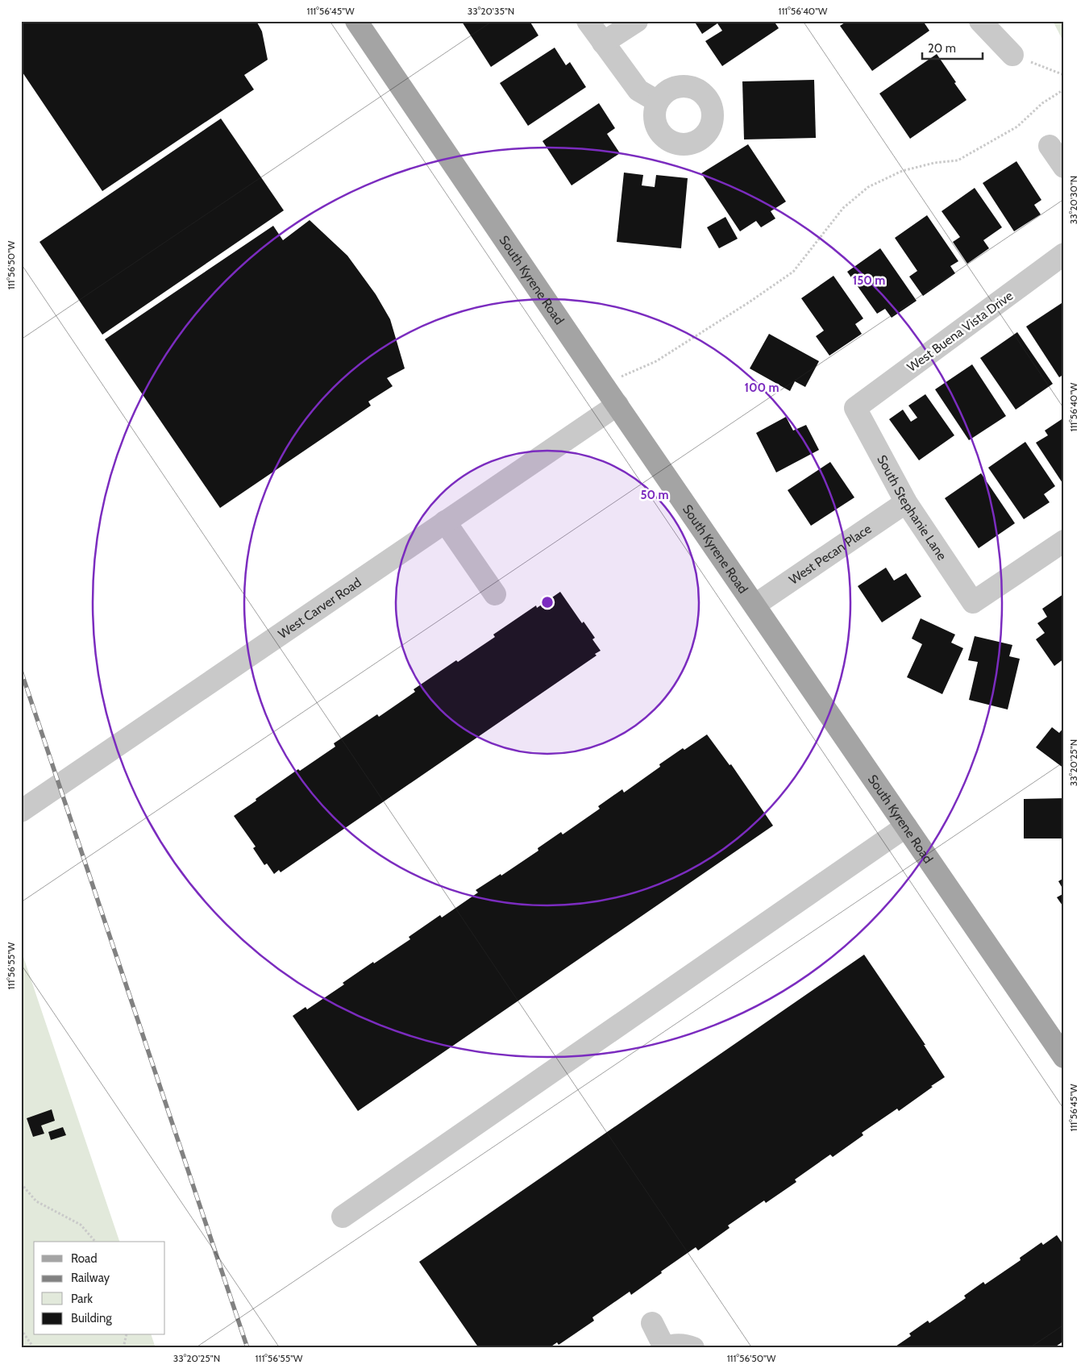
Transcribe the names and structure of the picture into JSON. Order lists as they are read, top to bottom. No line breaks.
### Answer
{"streets":{"main road":["South Kyrene Road"],"street":["West Buena Vista Drive","South Stephanie Lane","West Pecan Place","West Carver Road"]},"crossings":[["South Kyrene Road","West Pecan Place"],["South Kyrene Road","West Carver Road"],["West Buena Vista Drive","South Stephanie Lane"],["South Stephanie Lane","West Pecan Place"]],"legend":["Road","Railway","Park","Building"],"scale_bar":"20 m","coordinates":["111°56'45\"W","33°20'35\"N","111°56'40\"W","33°20'30\"N","111°56'50\"W","33°20'25\"N","111°56'55\"W"],"rings":["150 m","100 m","50 m"]}
